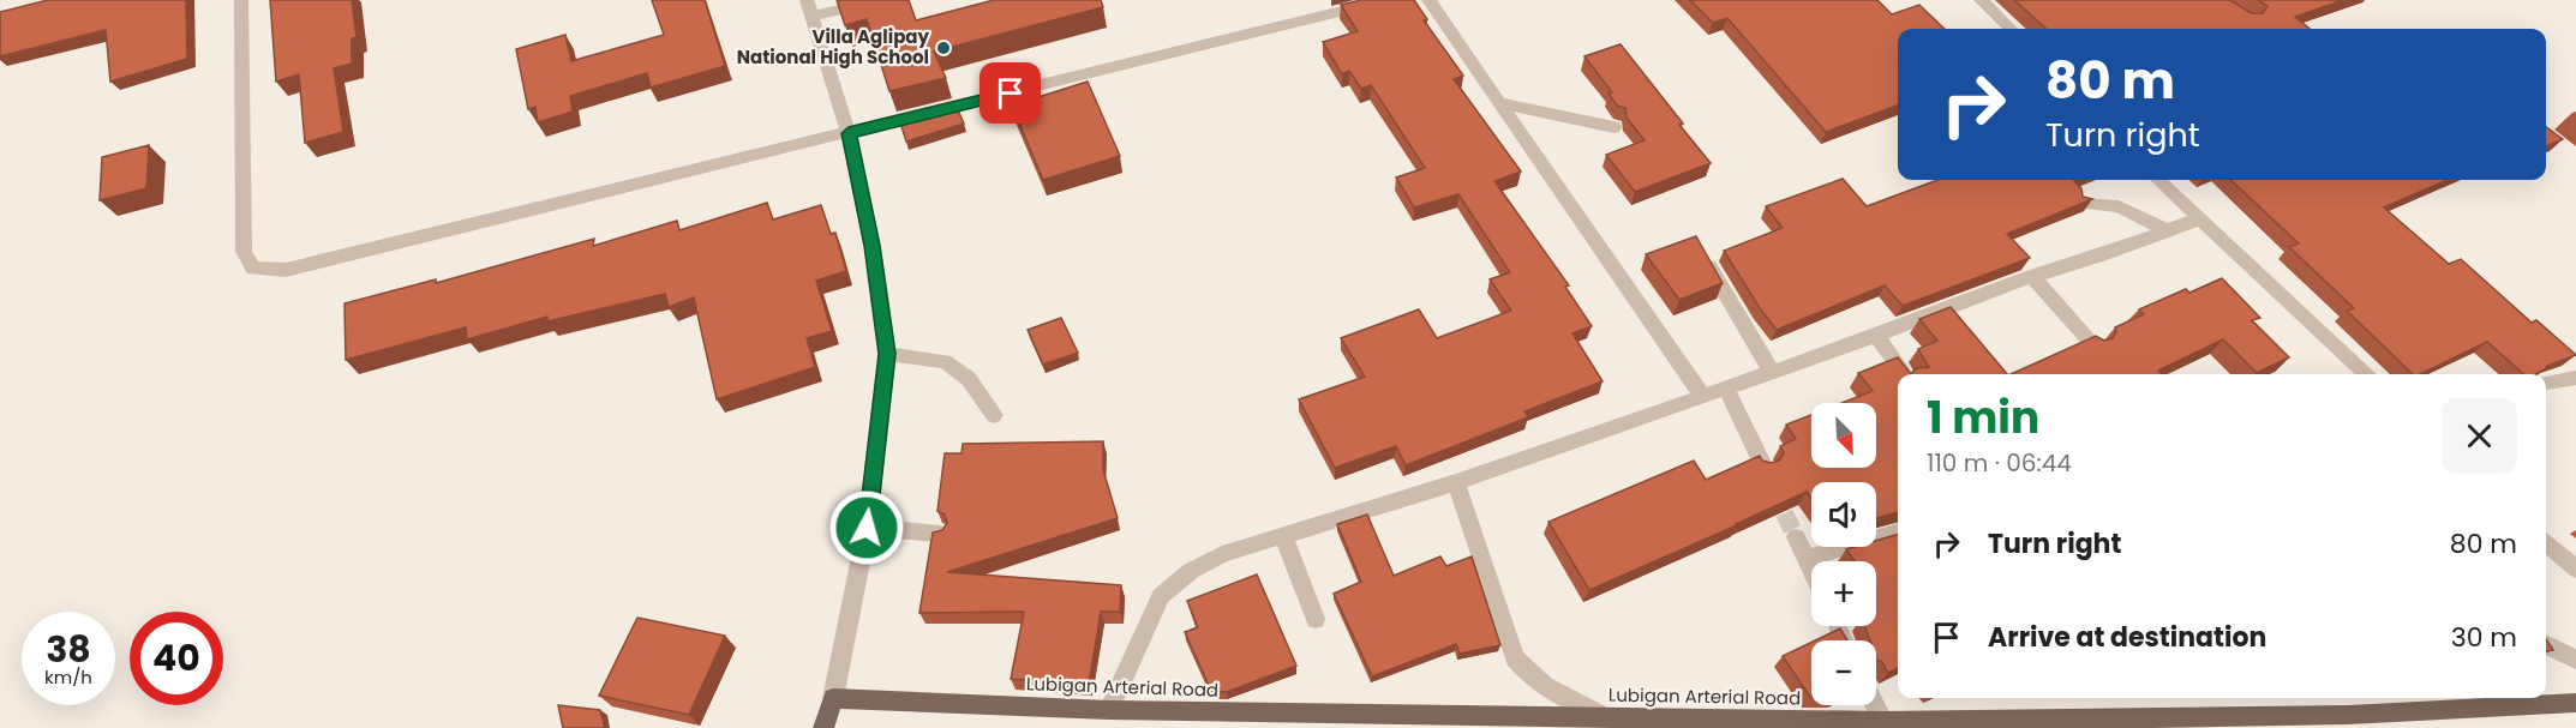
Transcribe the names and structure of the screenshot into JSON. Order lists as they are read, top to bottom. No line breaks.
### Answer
{"streets":{"main road":["Lubigan Arterial Road"]},"places":["Villa Aglipay National High School"],"north":"bottom right","page":{"turn":["80 m","Turn right"],"heading":["1 min","110 m · 06:44"],"map_buttons":["+","−"],"list":[{"name":"Turn right","value":"80 m"},{"name":"Arrive at destination","value":"30 m"}],"speed":"38 km/h","limit":"40"}}
